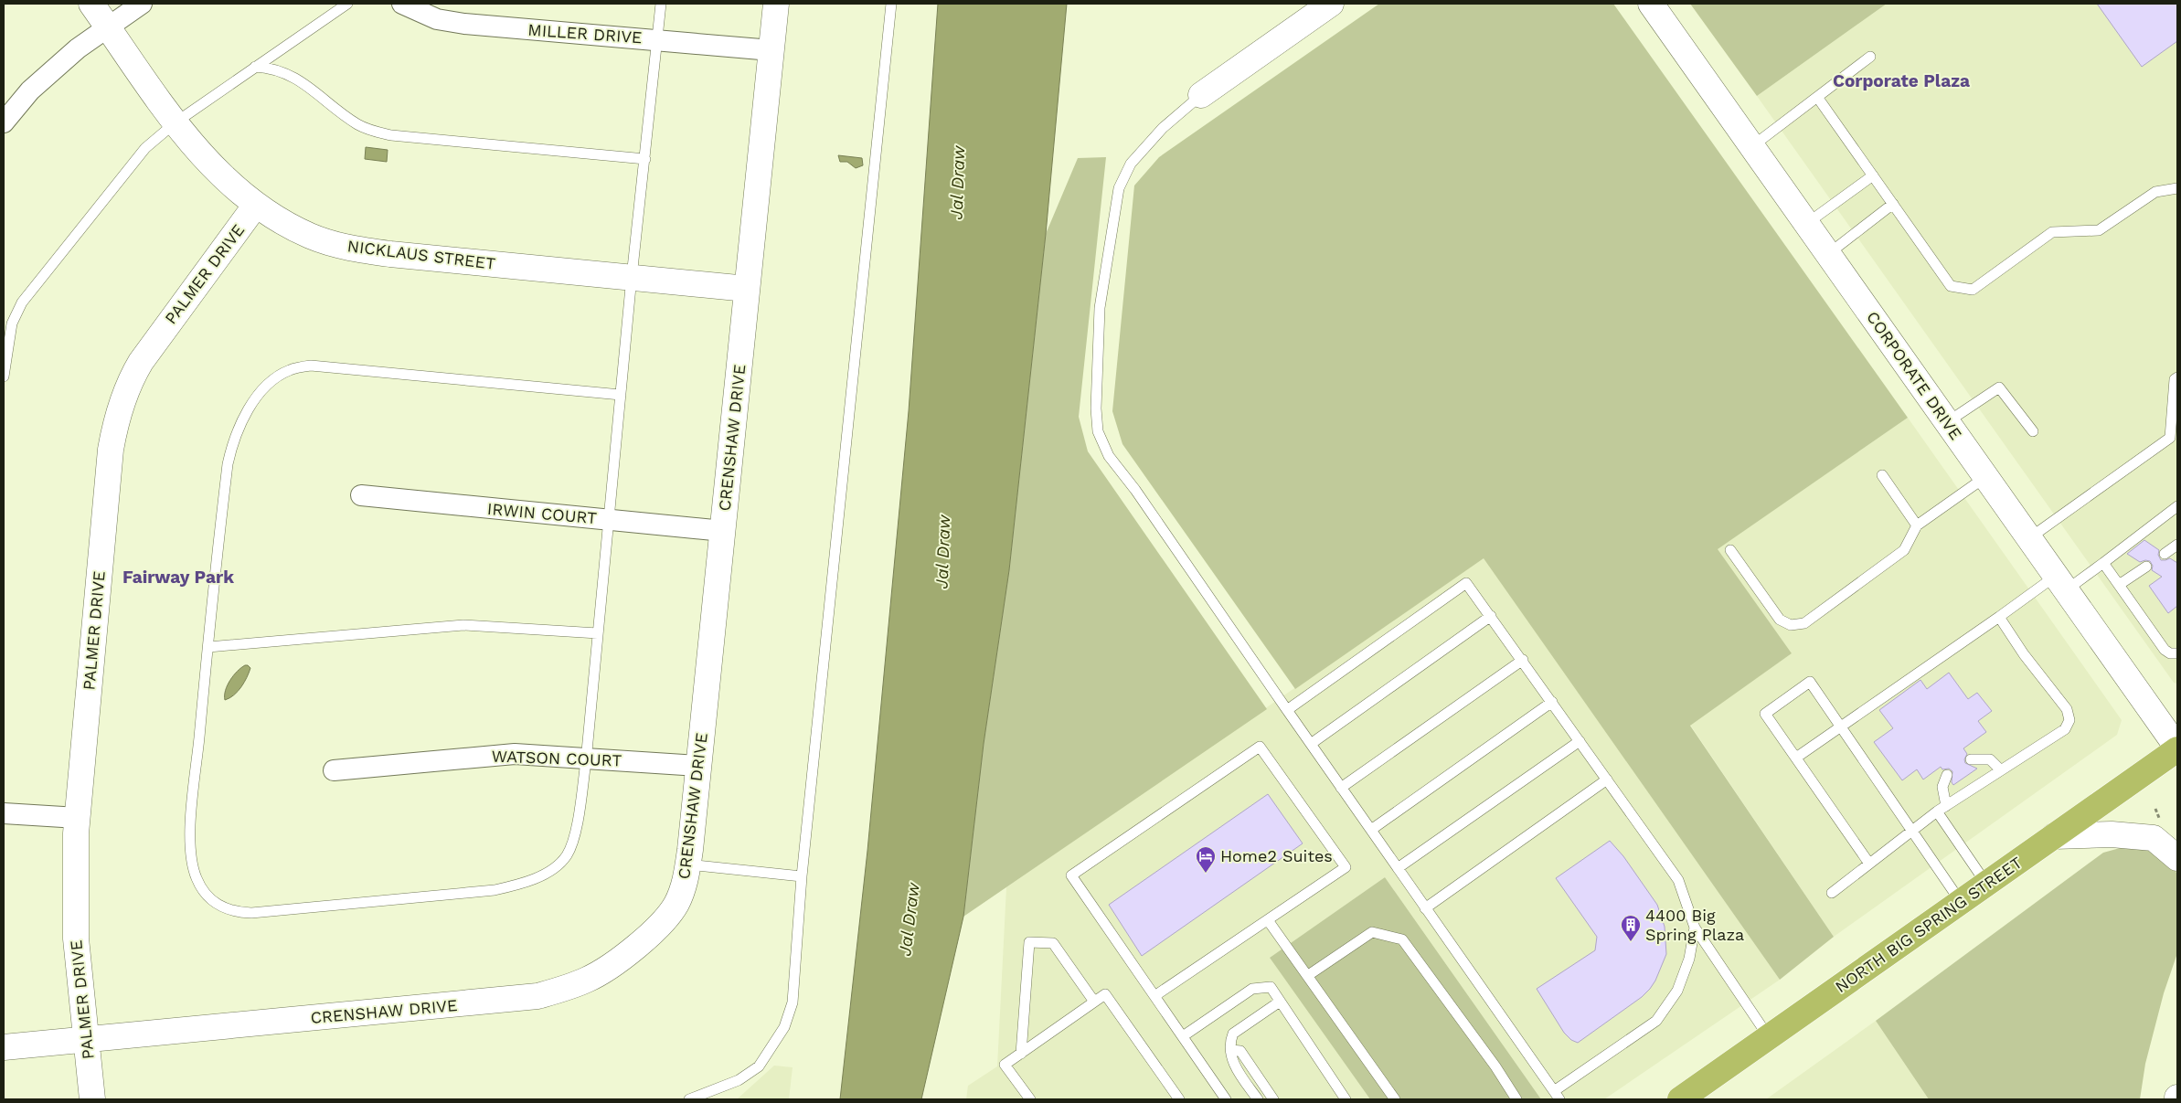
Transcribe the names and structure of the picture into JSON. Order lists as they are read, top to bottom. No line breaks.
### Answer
{"streets":{"highway":["NORTH BIG SPRING STREET"],"street":["MILLER DRIVE","NICKLAUS STREET","PALMER DRIVE","CORPORATE DRIVE","CRENSHAW DRIVE","IRWIN COURT","WATSON COURT"]},"crossings":[["MILLER DRIVE","CRENSHAW DRIVE"],["NICKLAUS STREET","PALMER DRIVE"],["NICKLAUS STREET","CRENSHAW DRIVE"],["PALMER DRIVE","CRENSHAW DRIVE"],["CORPORATE DRIVE","NORTH BIG SPRING STREET"],["CRENSHAW DRIVE","IRWIN COURT"],["CRENSHAW DRIVE","WATSON COURT"]],"districts":["Corporate Plaza","Fairway Park"],"water":["Jal Draw"],"places":{"hotel":["Home2 Suites"],"building":["4400 Big Spring Plaza"]}}
